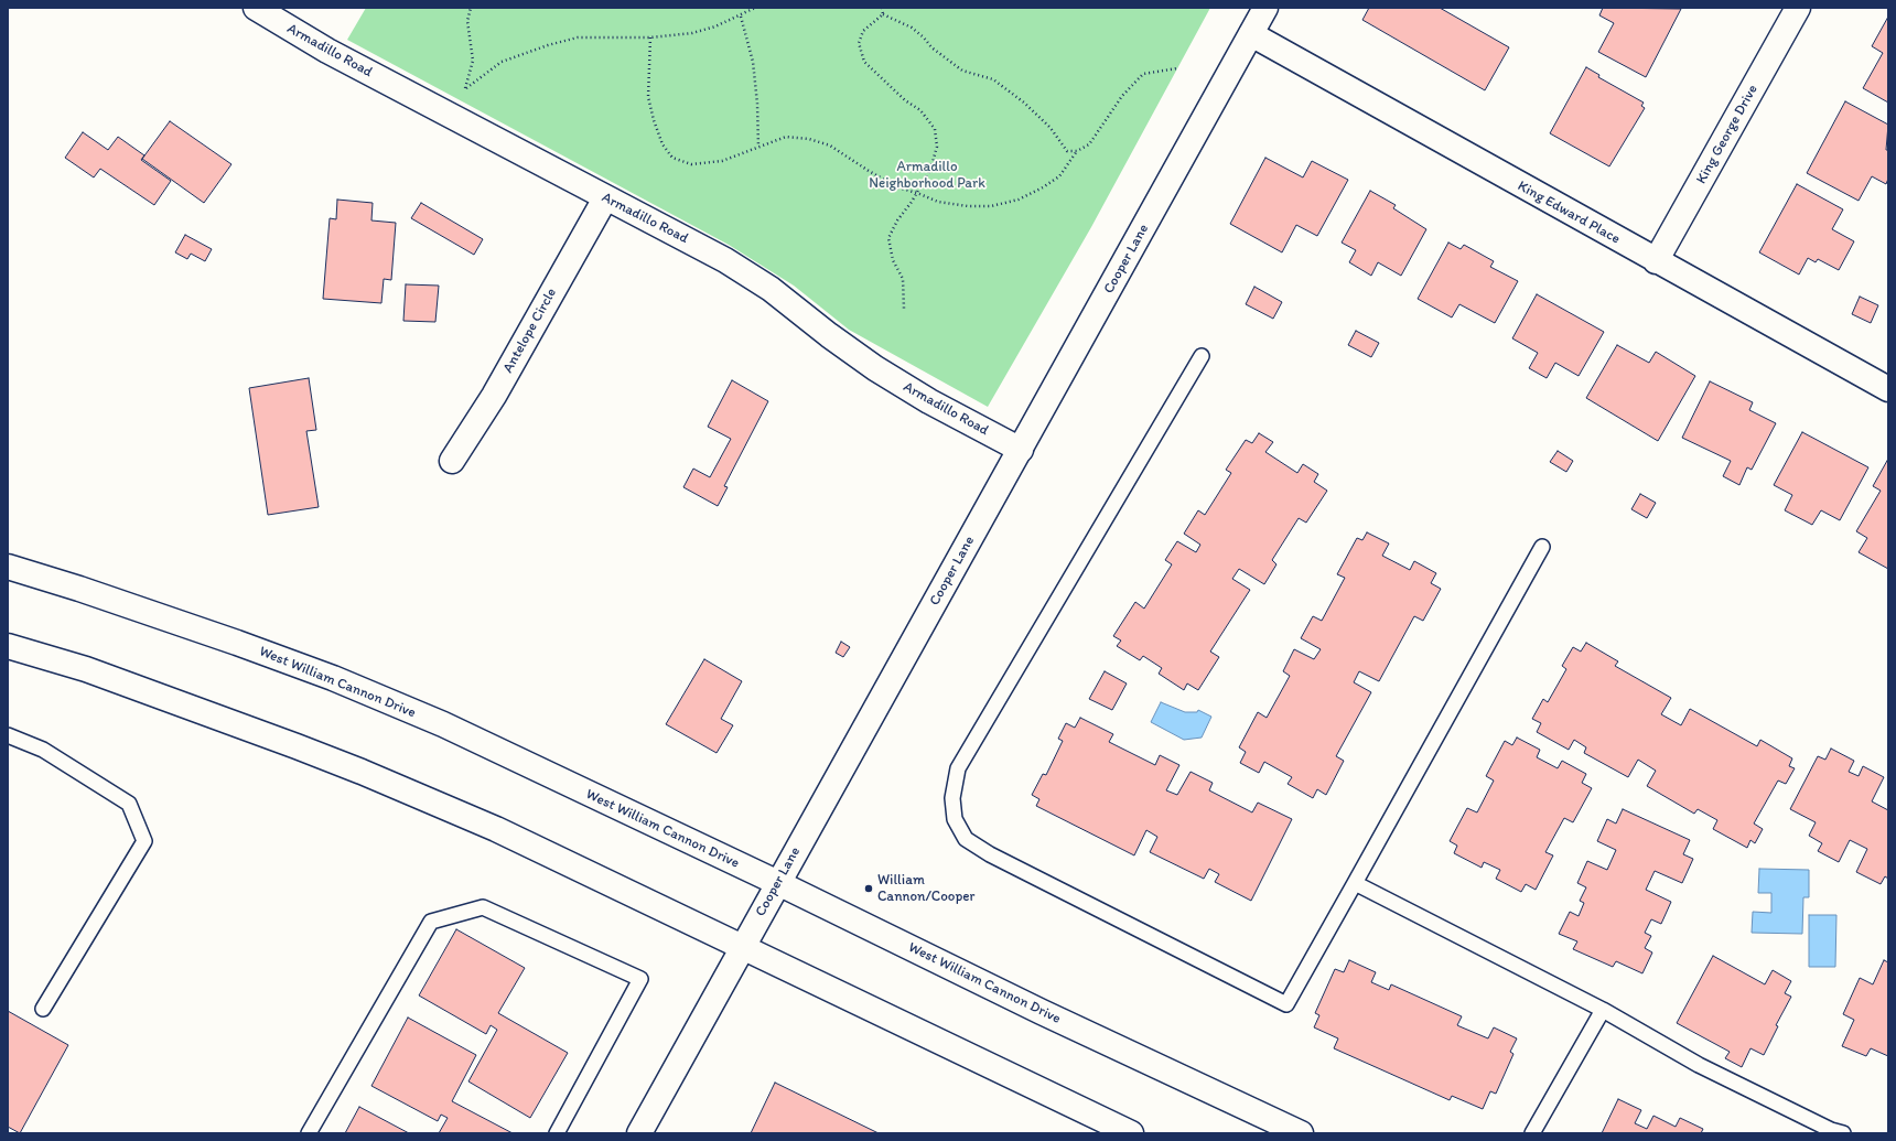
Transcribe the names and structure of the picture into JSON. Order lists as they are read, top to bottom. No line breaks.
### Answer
{"streets":{"street":["Armadillo Road","King George Drive","King Edward Place","Cooper Lane","Antelope Circle","West William Cannon Drive"]},"crossings":[["Armadillo Road","Cooper Lane"],["Armadillo Road","Antelope Circle"],["King George Drive","King Edward Place"],["King Edward Place","Cooper Lane"],["Cooper Lane","West William Cannon Drive"]],"parks":["Armadillo Neighborhood Park"],"places":["William Cannon/Cooper"]}
